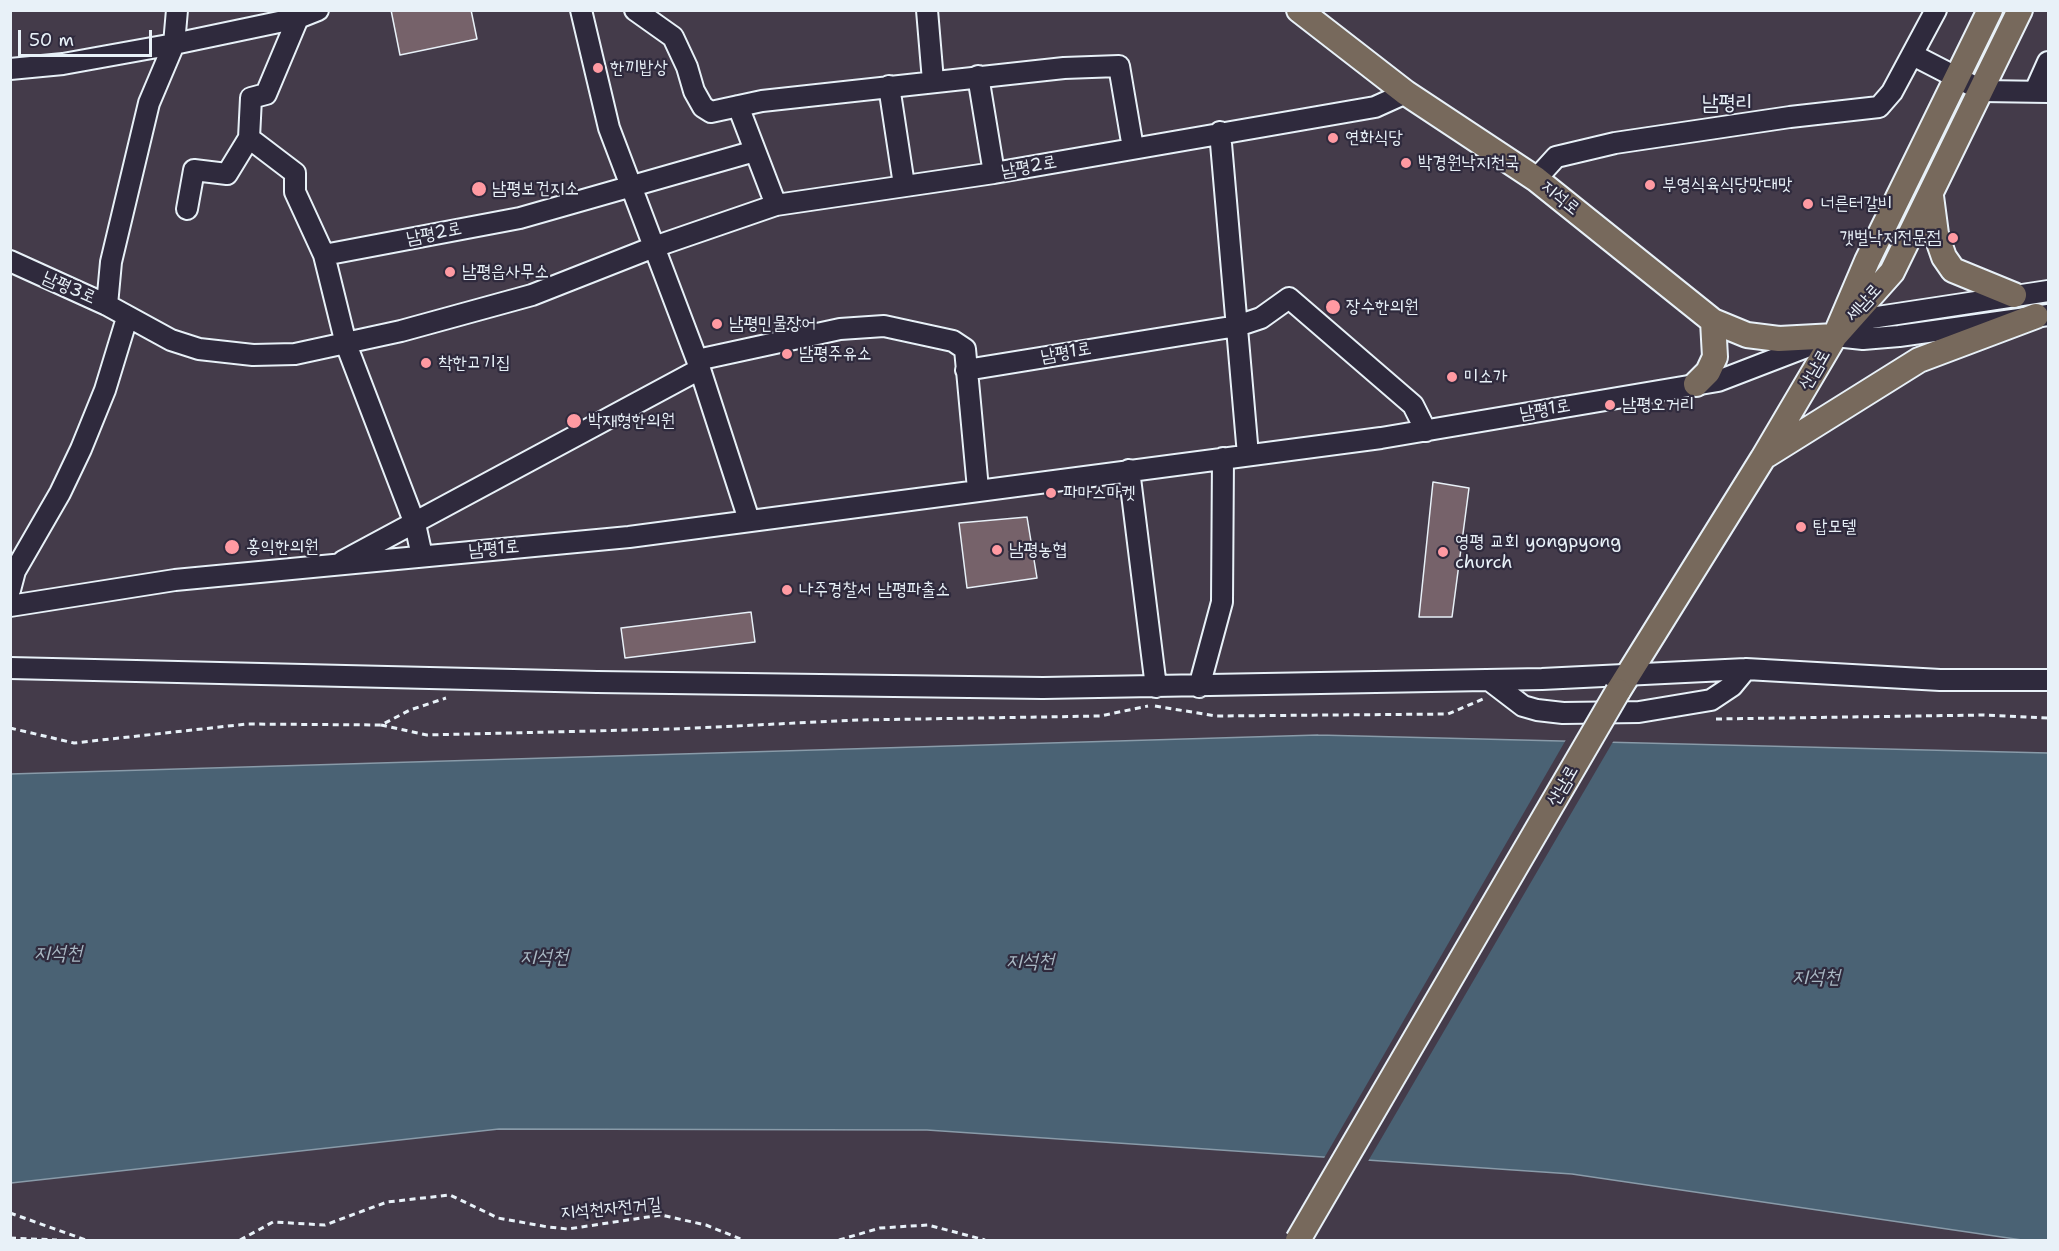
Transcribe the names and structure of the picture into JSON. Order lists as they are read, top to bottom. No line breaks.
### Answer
{"streets":{"main road":["지석로","세남로","산남로"],"street":["남평2로","남평3로","남평1로"],"path":["지석천자전거길"]},"crossings":[["남평2로","지석로"],["남평2로","남평3로"],["지석로","세남로"],["지석로","남평1로"],["지석로","산남로"],["세남로","남평1로"],["세남로","산남로"],["남평1로","산남로"]],"districts":["남평리"],"water":["지석천"],"places":["한끼밥상","연화식당","박경원낙지천국","부영식육식당맛대맛","남평보건지소","너른터갈비","갯벌낙지전문점","남평읍사무소","장수한의원","남평민물장어","남평주유소","착한고기집","미소가","남평오거리","박재형한의원","파마스마켓","탑모텔","홍익한의원","남평농협","영평 교회 yongpyong church","나주경찰서 남평파출소"],"scale_bar":"50 m"}
